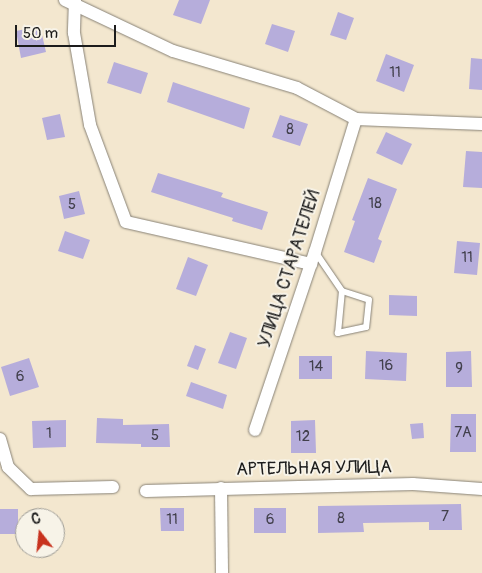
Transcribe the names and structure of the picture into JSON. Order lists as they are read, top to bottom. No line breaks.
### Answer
{"streets":{"street":["УЛИЦА СТАРАТЕЛЕЙ","АРТЕЛЬНАЯ УЛИЦА"]},"house_numbers":["11","8","18","5","11","16","14","9","6","7А","1","5","12","7","8","11","6"],"scale_bar":"50 m","north":"top"}
